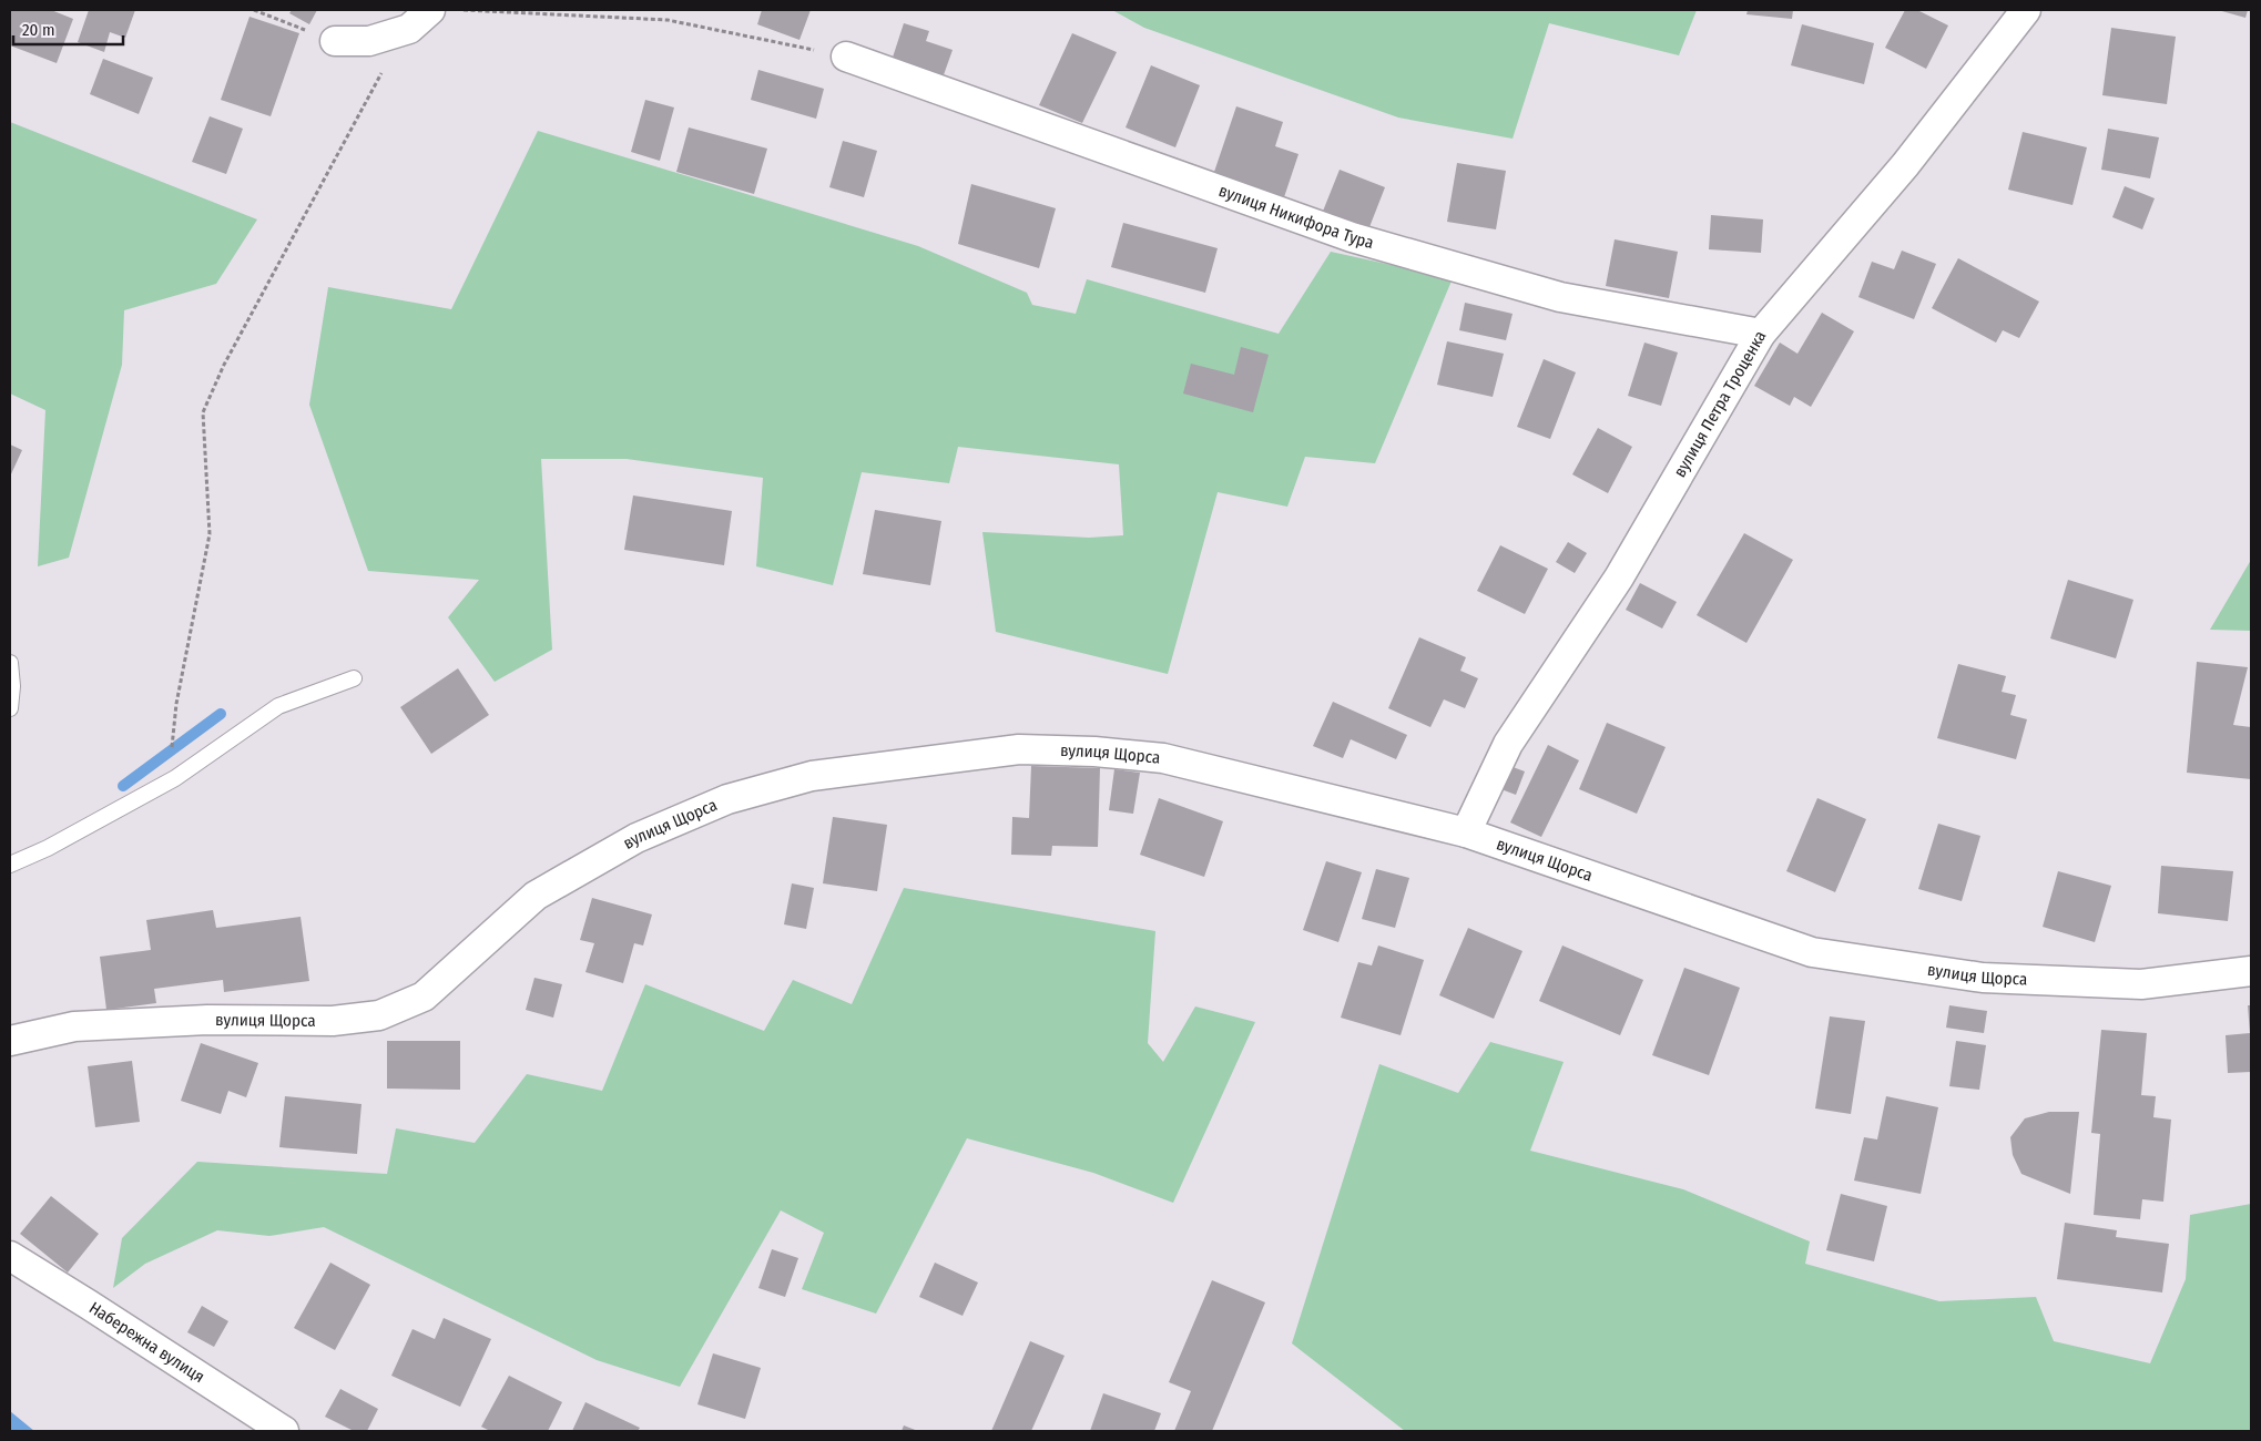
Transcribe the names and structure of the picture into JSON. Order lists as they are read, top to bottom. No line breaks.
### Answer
{"streets":{"street":["вулиця Никифора Тура","вулиця Петра Троценка","вулиця Щорса","Набережна вулиця"]},"crossings":[["вулиця Никифора Тура","вулиця Петра Троценка"],["вулиця Петра Троценка","вулиця Щорса"]],"scale_bar":"20 m"}
